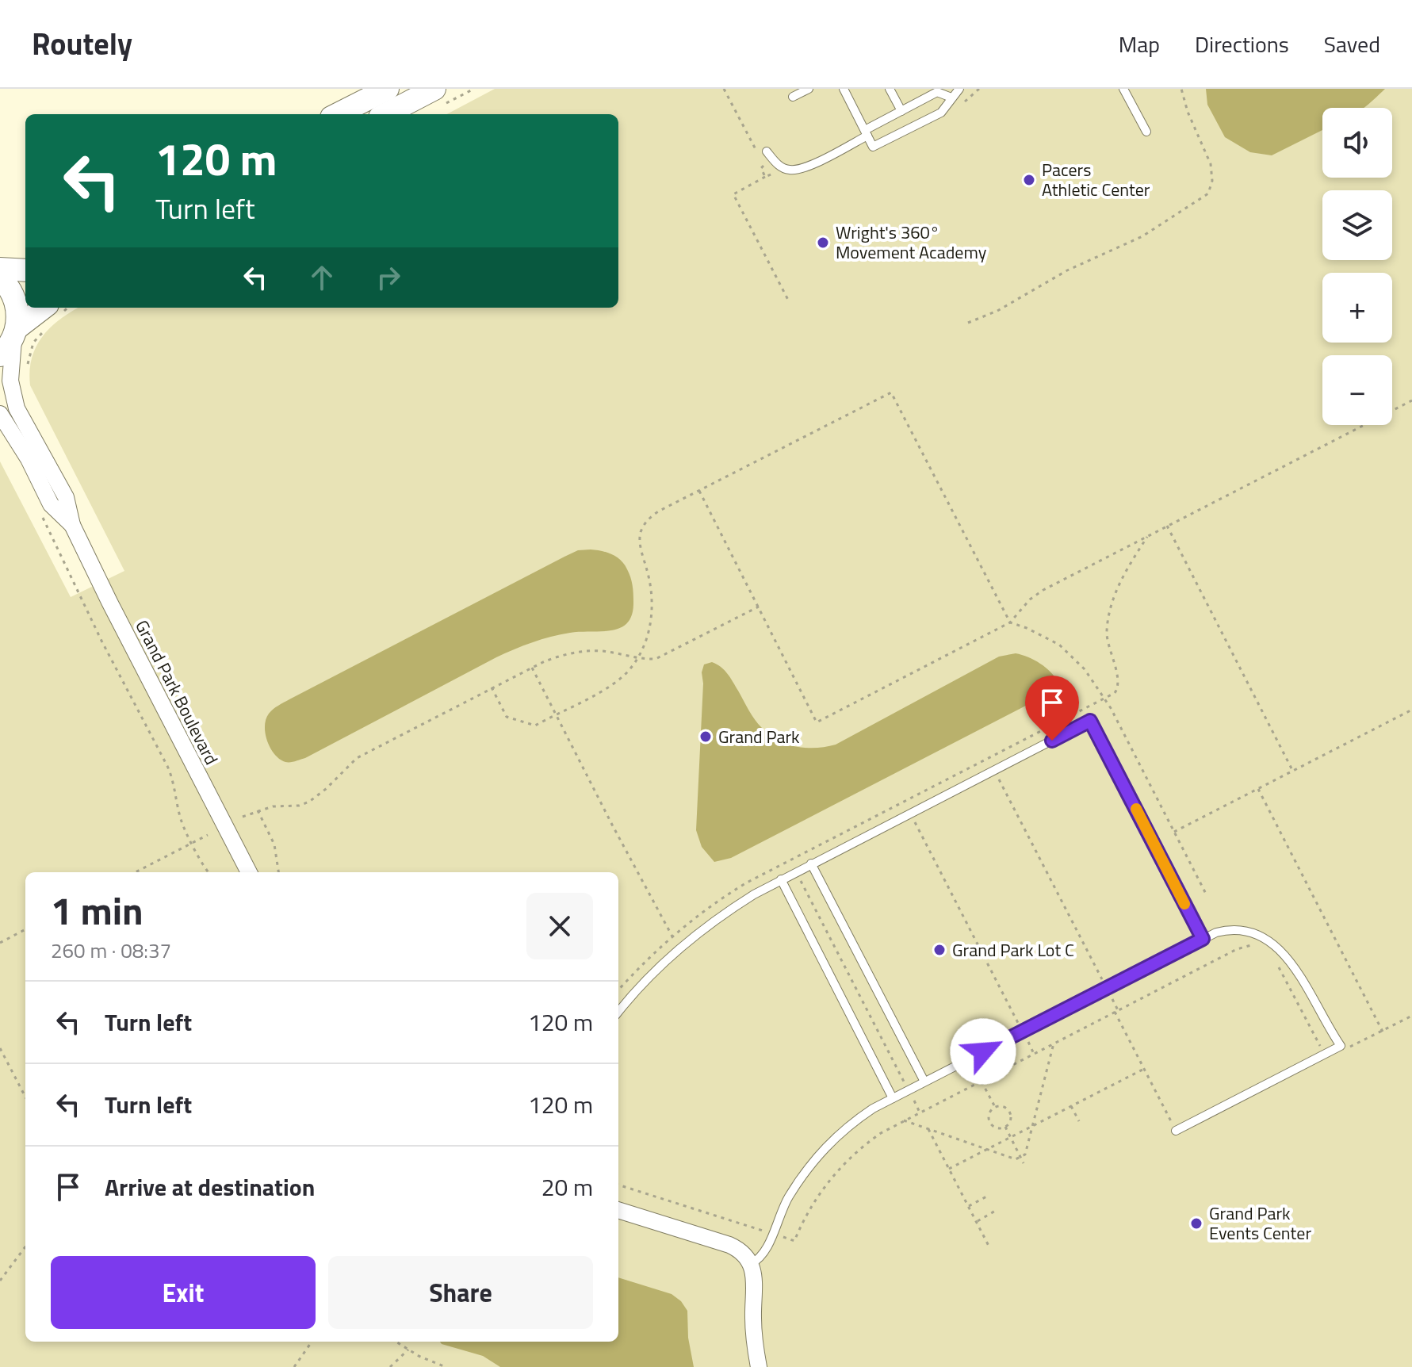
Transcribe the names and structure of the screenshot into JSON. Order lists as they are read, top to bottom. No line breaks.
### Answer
{"streets":{"street":["Grand Park Boulevard"]},"places":["Pacers Athletic Center","Wright's 360° Movement Academy","Grand Park","Grand Park Lot C","Grand Park Events Center"],"page":{"header":"Routely","nav":["Map","Directions","Saved"],"map_buttons":["+","−"],"turn":["120 m","Turn left"],"heading":["1 min","260 m · 08:37"],"list":[{"name":"Turn left","value":"120 m"},{"name":"Turn left","value":"120 m"},{"name":"Arrive at destination","value":"20 m"}],"buttons":["Exit","Share"]}}
